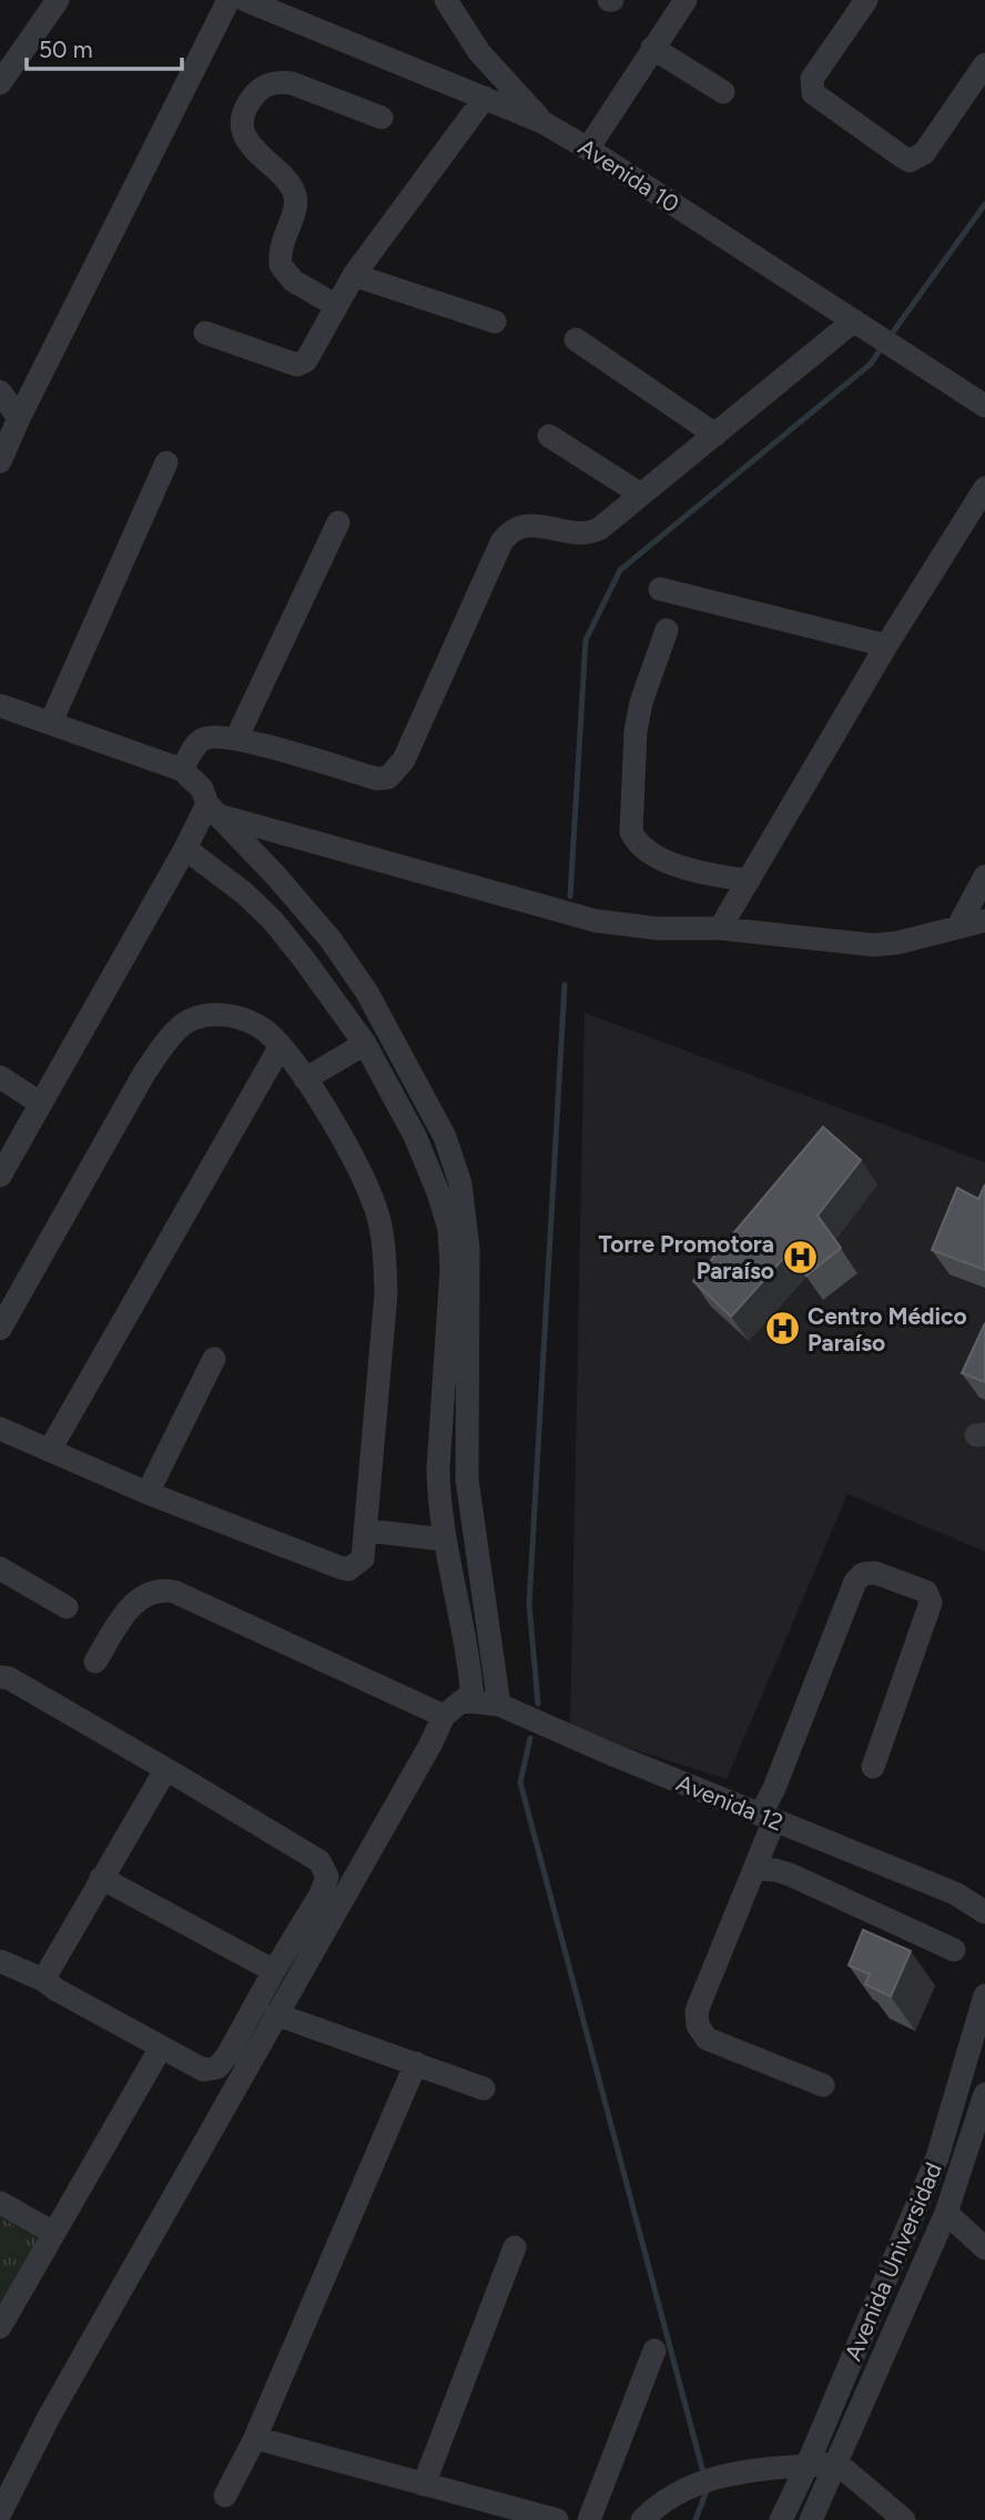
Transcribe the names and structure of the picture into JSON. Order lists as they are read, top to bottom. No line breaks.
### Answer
{"streets":{"street":["Avenida 10","Avenida 12","Avenida Universidad"]},"places":{"hospital":["Torre Promotora Paraíso","Centro Médico Paraíso"]},"scale_bar":"50 m"}
